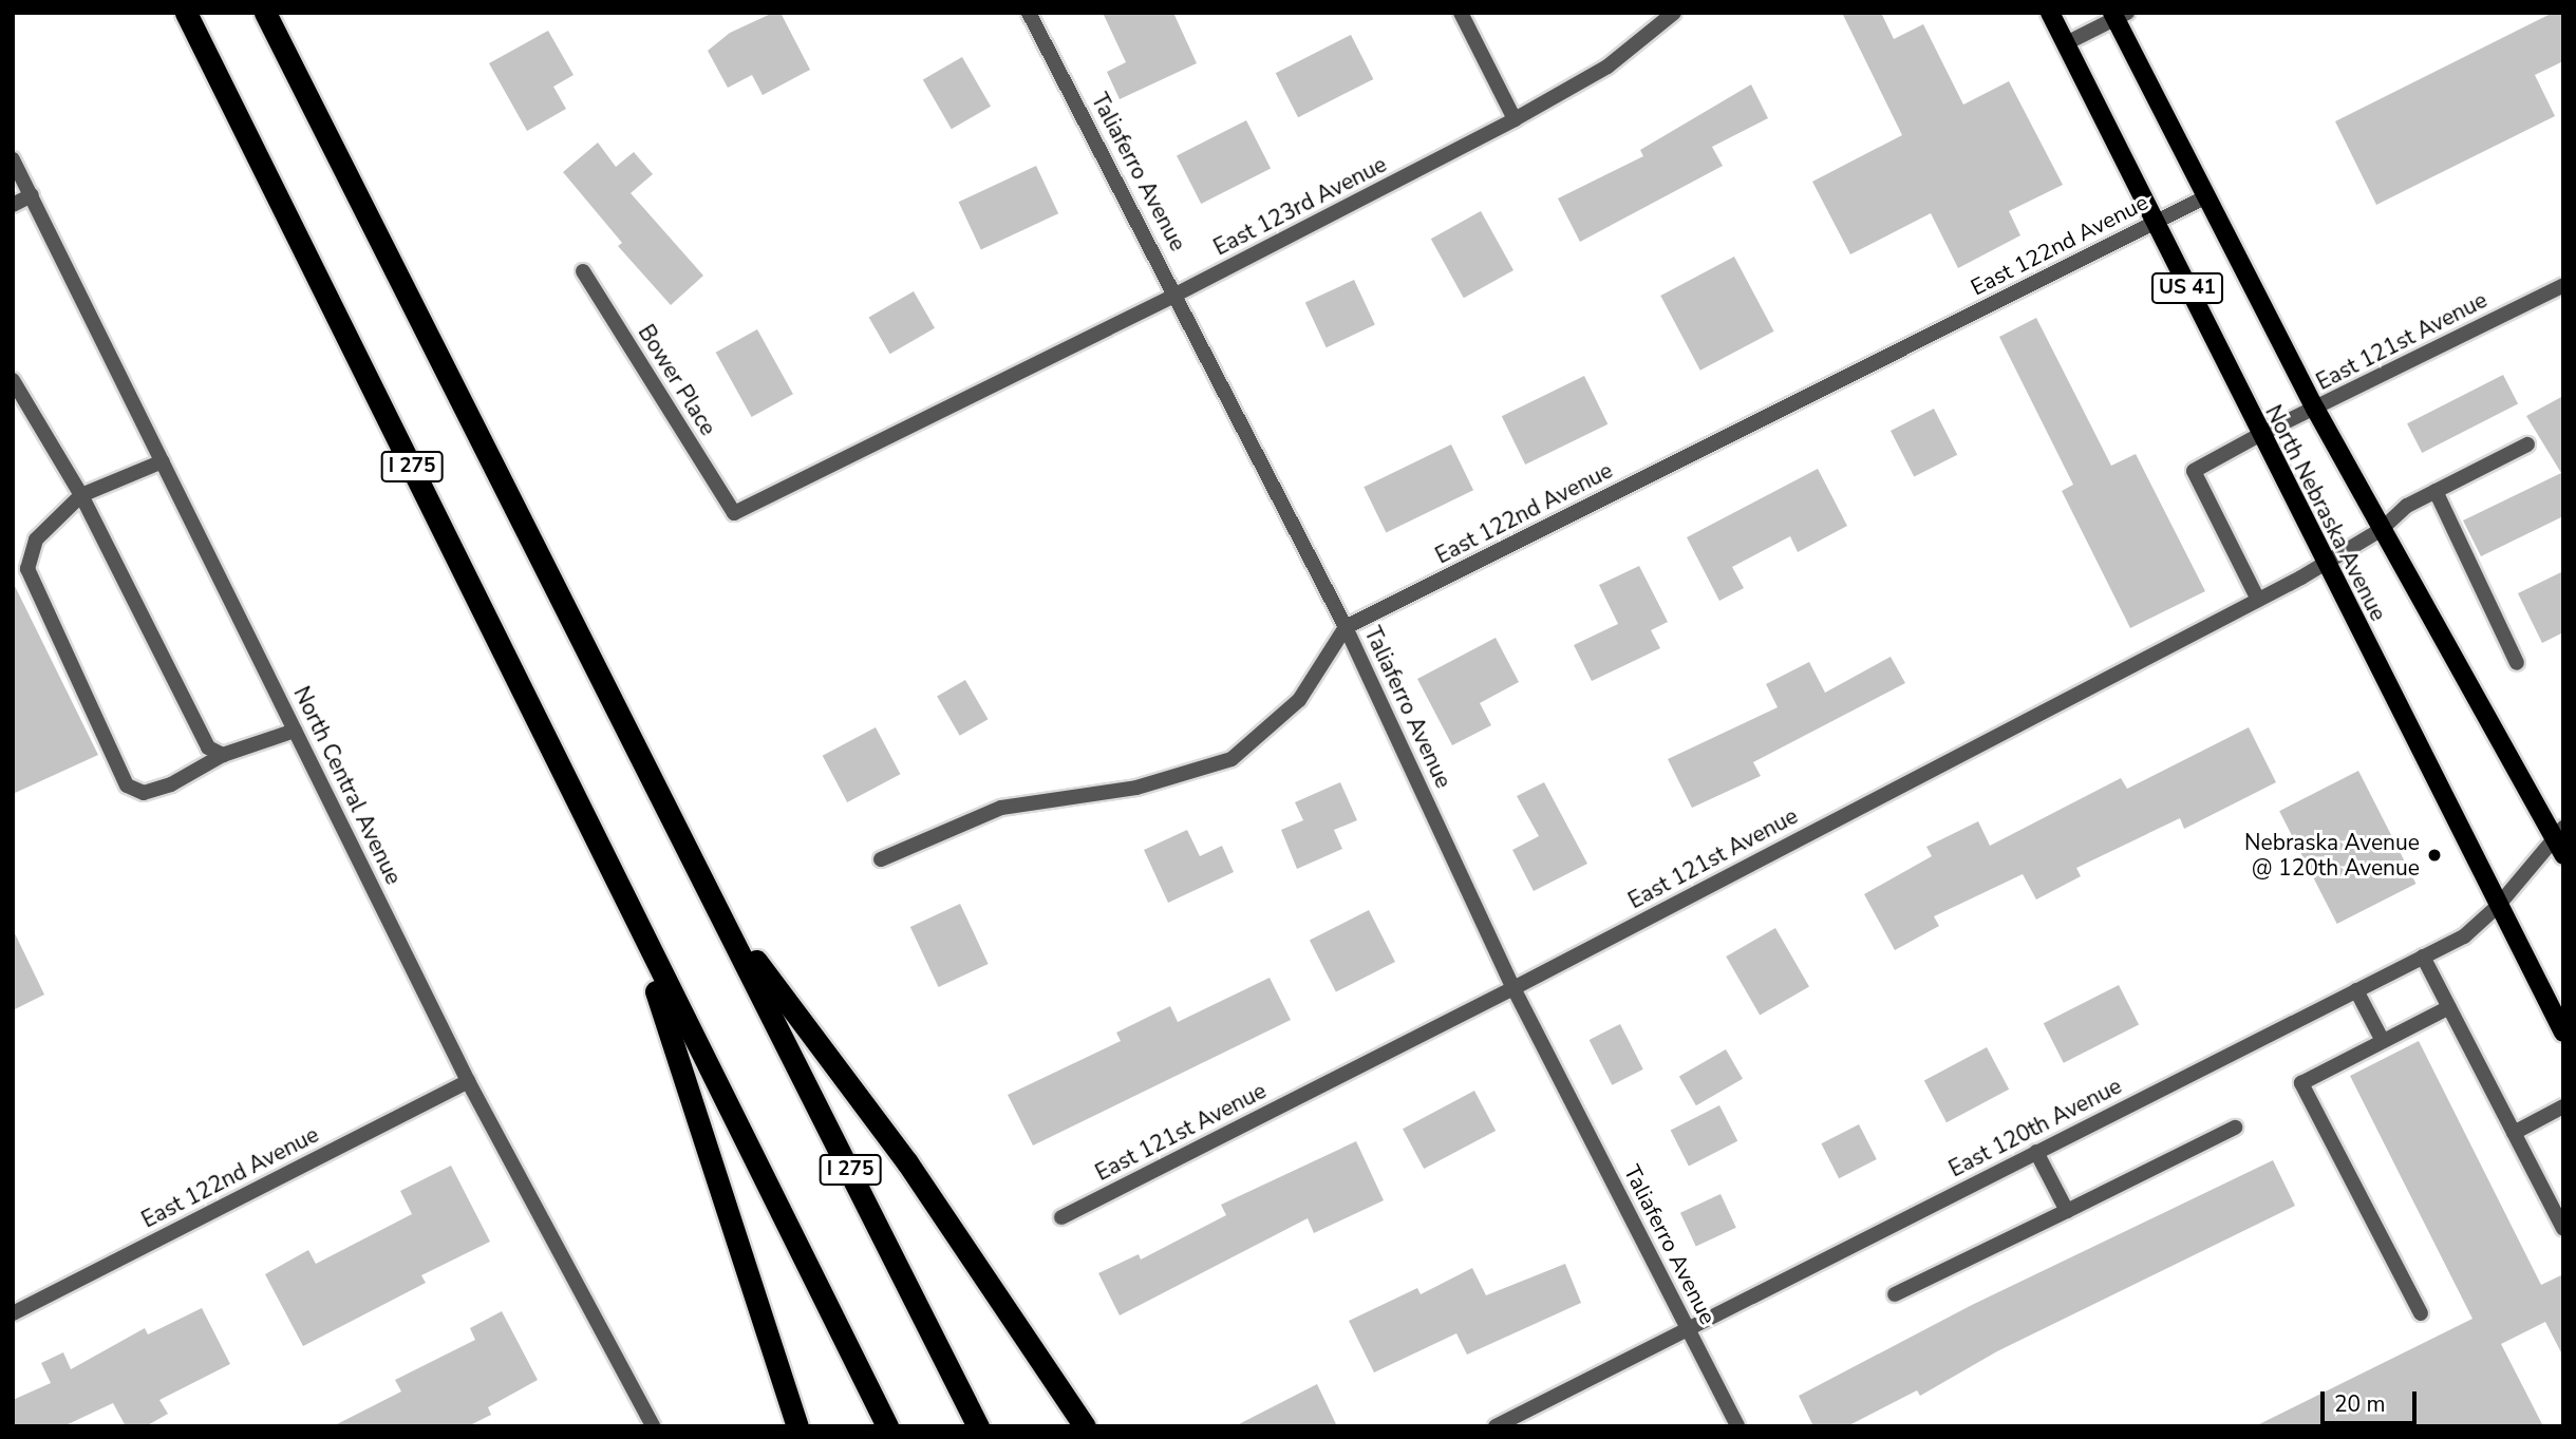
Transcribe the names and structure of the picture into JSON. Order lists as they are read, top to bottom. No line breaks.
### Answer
{"streets":{"highway":["I 275"],"main road":["US 41","North Nebraska Avenue"],"street":["Taliaferro Avenue","East 123rd Avenue","East 122nd Avenue","East 121st Avenue","Bower Place","North Central Avenue","East 120th Avenue"]},"crossings":[["Taliaferro Avenue","East 123rd Avenue"],["Taliaferro Avenue","East 122nd Avenue"],["Taliaferro Avenue","East 121st Avenue"],["Taliaferro Avenue","East 120th Avenue"],["East 123rd Avenue","Bower Place"],["East 122nd Avenue","North Nebraska Avenue"],["East 122nd Avenue","North Central Avenue"],["East 121st Avenue","North Nebraska Avenue"],["North Nebraska Avenue","East 120th Avenue"]],"places":["Nebraska Avenue @ 120th Avenue"],"scale_bar":"20 m"}
